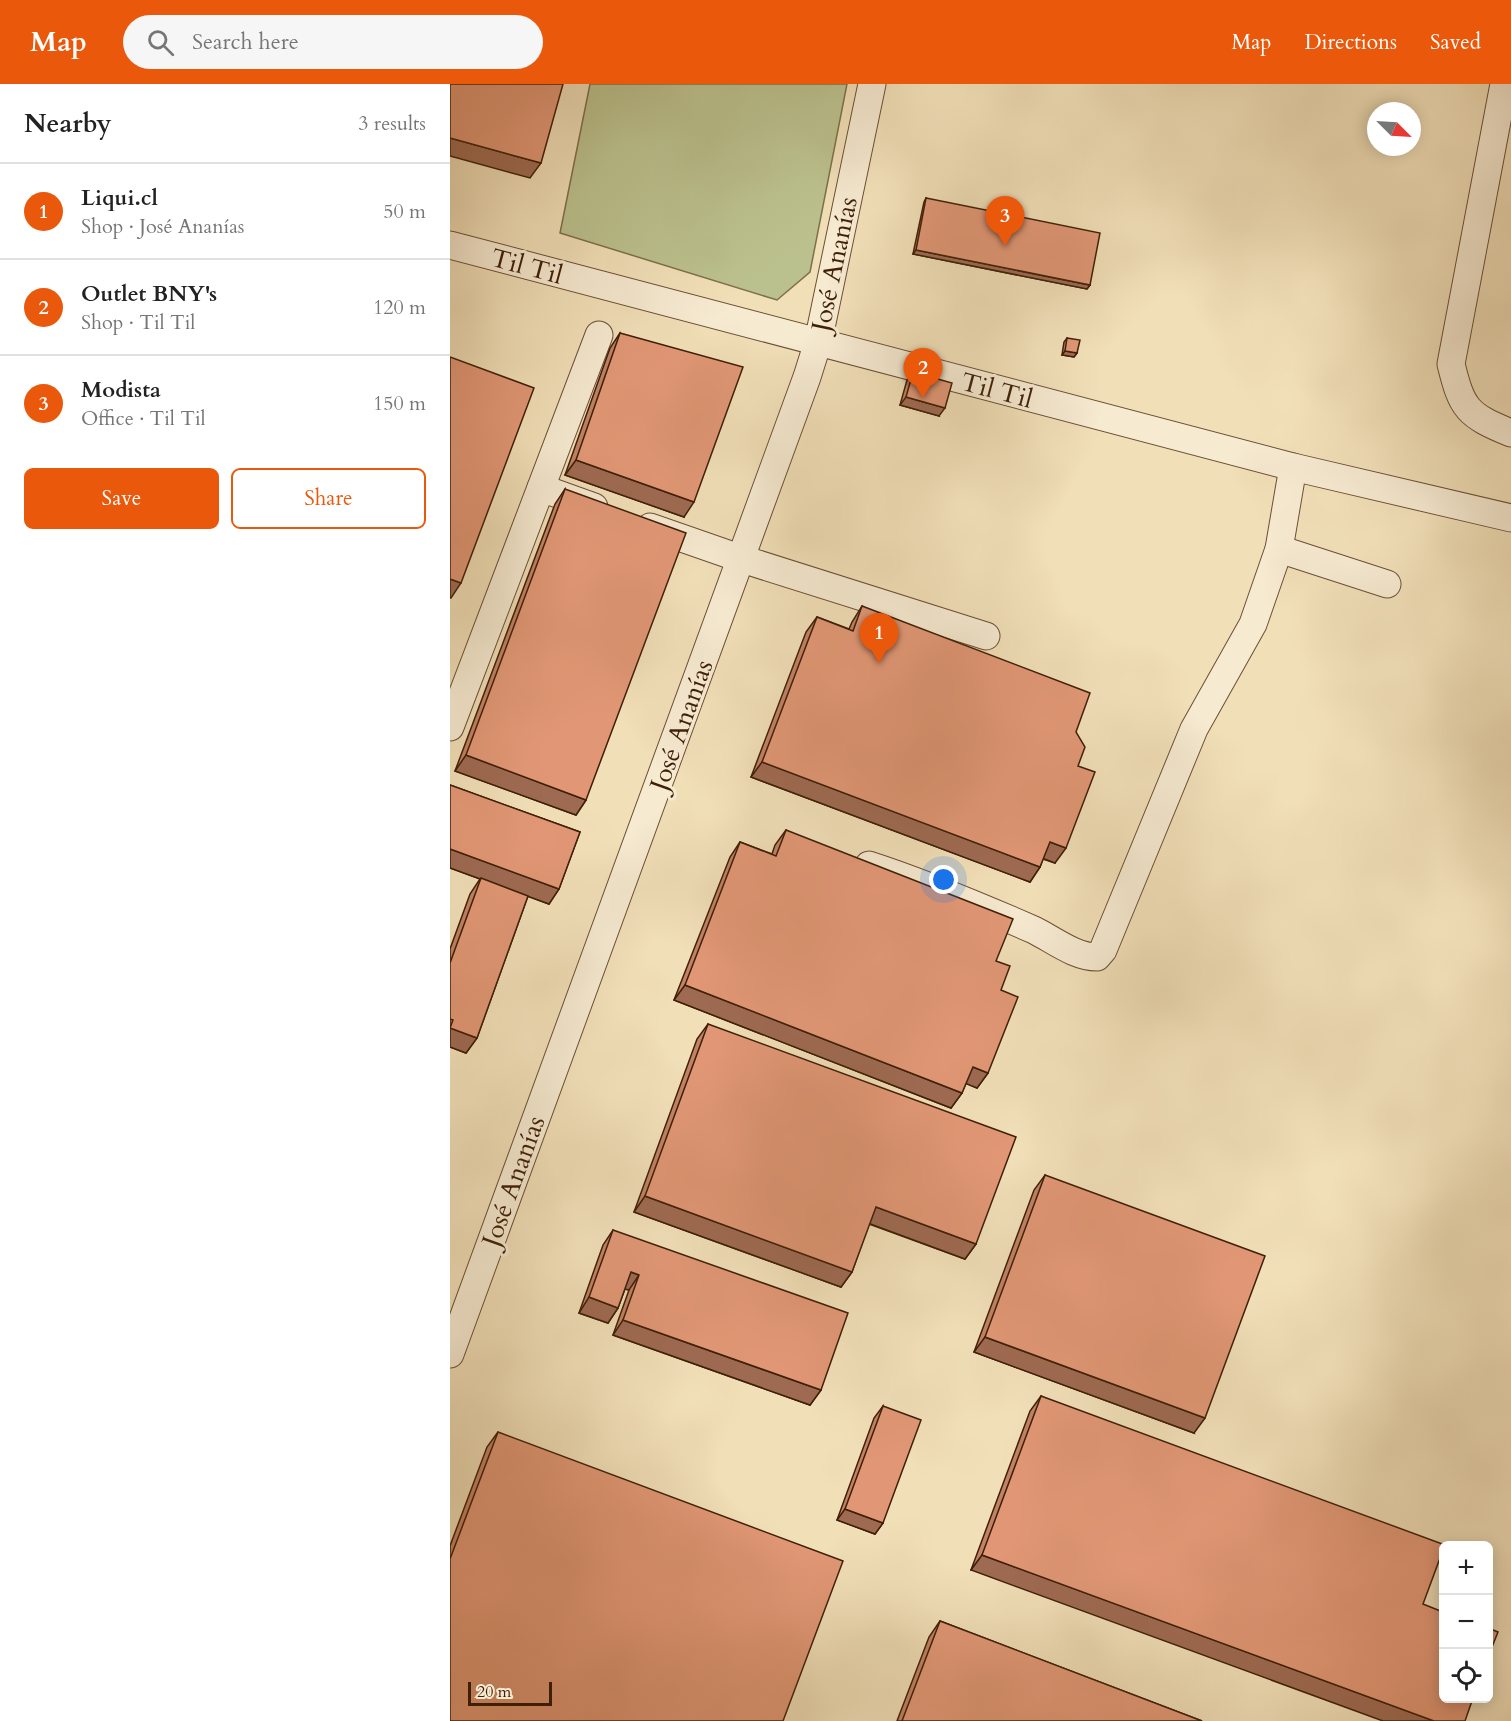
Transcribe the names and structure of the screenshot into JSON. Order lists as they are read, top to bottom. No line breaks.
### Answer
{"streets":{"street":["José Ananías","Til Til"]},"crossings":[["José Ananías","Til Til"]],"scale_bar":"20 m","north":"bottom right","page":{"header":"Map","search":"Search here","nav":["Map","Directions","Saved"],"heading":["Nearby","3 results"],"list":[{"mark":"1","name":"Liqui.cl","note":"Shop · José Ananías","value":"50 m"},{"mark":"2","name":"Outlet BNY's","note":"Shop · Til Til","value":"120 m"},{"mark":"3","name":"Modista","note":"Office · Til Til","value":"150 m"}],"pins":["3","2","1"],"buttons":["Save","Share"],"map_buttons":["+","−"],"scale":"20 m"}}
